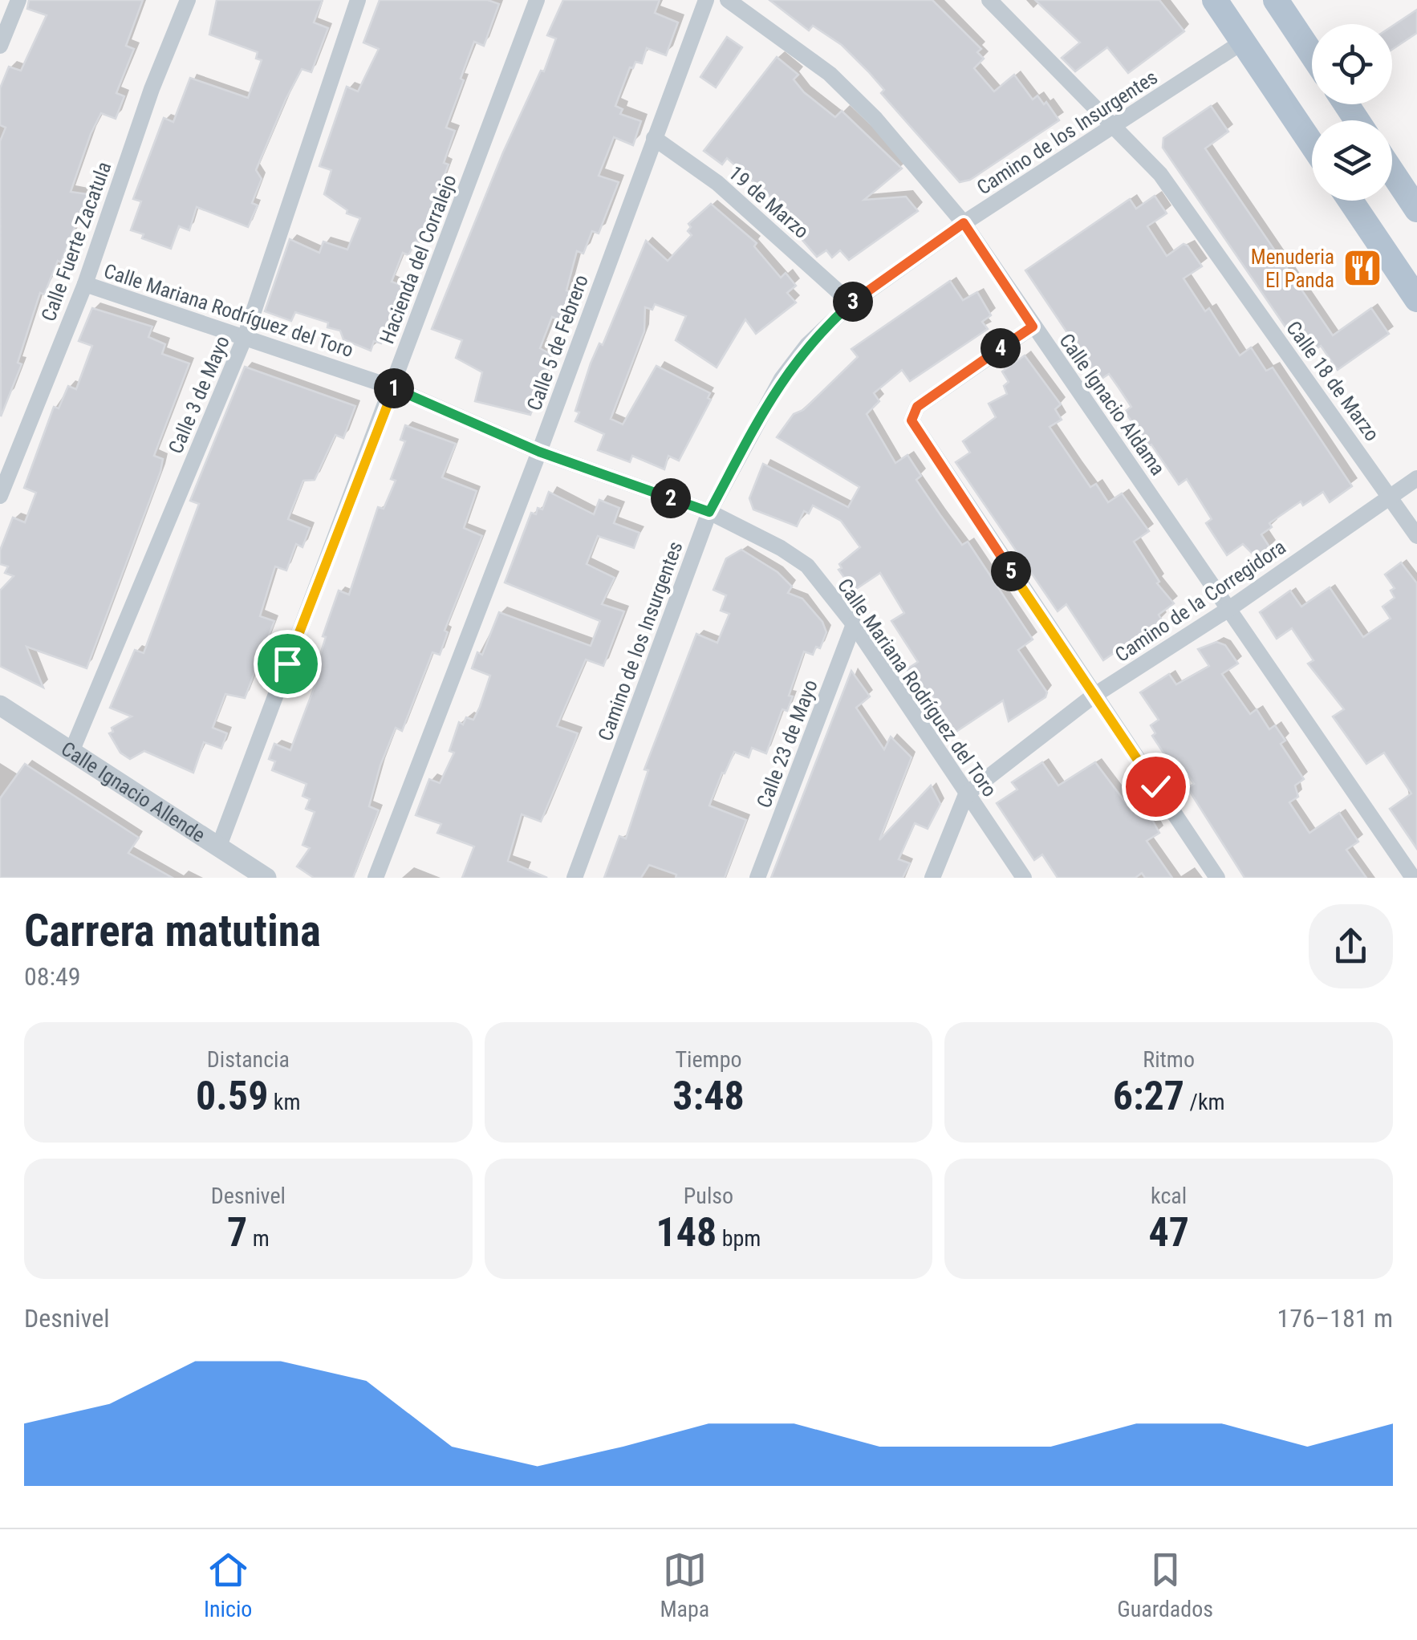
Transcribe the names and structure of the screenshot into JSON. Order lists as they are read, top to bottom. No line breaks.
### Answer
{"streets":{"street":["Camino de los Insurgentes","19 de Marzo","Calle Fuerte Zacatula","Hacienda del Corralejo","Calle Mariana Rodríguez del Toro","Calle 5 de Febrero","Calle 18 de Marzo","Calle 3 de Mayo","Calle Ignacio Aldama","Camino de la Corregidora","Calle 23 de Mayo","Calle Ignacio Allende"]},"crossings":[["Camino de los Insurgentes","19 de Marzo"],["Camino de los Insurgentes","Calle Mariana Rodríguez del Toro"],["Camino de los Insurgentes","Calle 18 de Marzo"],["Camino de los Insurgentes","Calle Ignacio Aldama"],["19 de Marzo","Calle 5 de Febrero"],["Calle Fuerte Zacatula","Calle Mariana Rodríguez del Toro"],["Hacienda del Corralejo","Calle Mariana Rodríguez del Toro"],["Hacienda del Corralejo","Calle Ignacio Allende"],["Calle Mariana Rodríguez del Toro","Calle 5 de Febrero"],["Calle Mariana Rodríguez del Toro","Calle 3 de Mayo"],["Calle Mariana Rodríguez del Toro","Camino de la Corregidora"],["Calle Mariana Rodríguez del Toro","Calle 23 de Mayo"],["Calle 18 de Marzo","Camino de la Corregidora"],["Calle 3 de Mayo","Calle Ignacio Allende"],["Calle Ignacio Aldama","Camino de la Corregidora"]],"places":{"restaurant":["Menuderia El Panda"]},"page":{"pins":["3","4","1","2","5"],"heading":["Carrera matutina","08:49"],"stats":[["Distancia","0.59 km"],["Tiempo","3:48"],["Ritmo","6:27 /km"],["Desnivel","7 m"],["Pulso","148 bpm"],["kcal","47"]],"chart":["Desnivel","176–181 m"],"tabs":["Inicio","Mapa","Guardados"]}}
